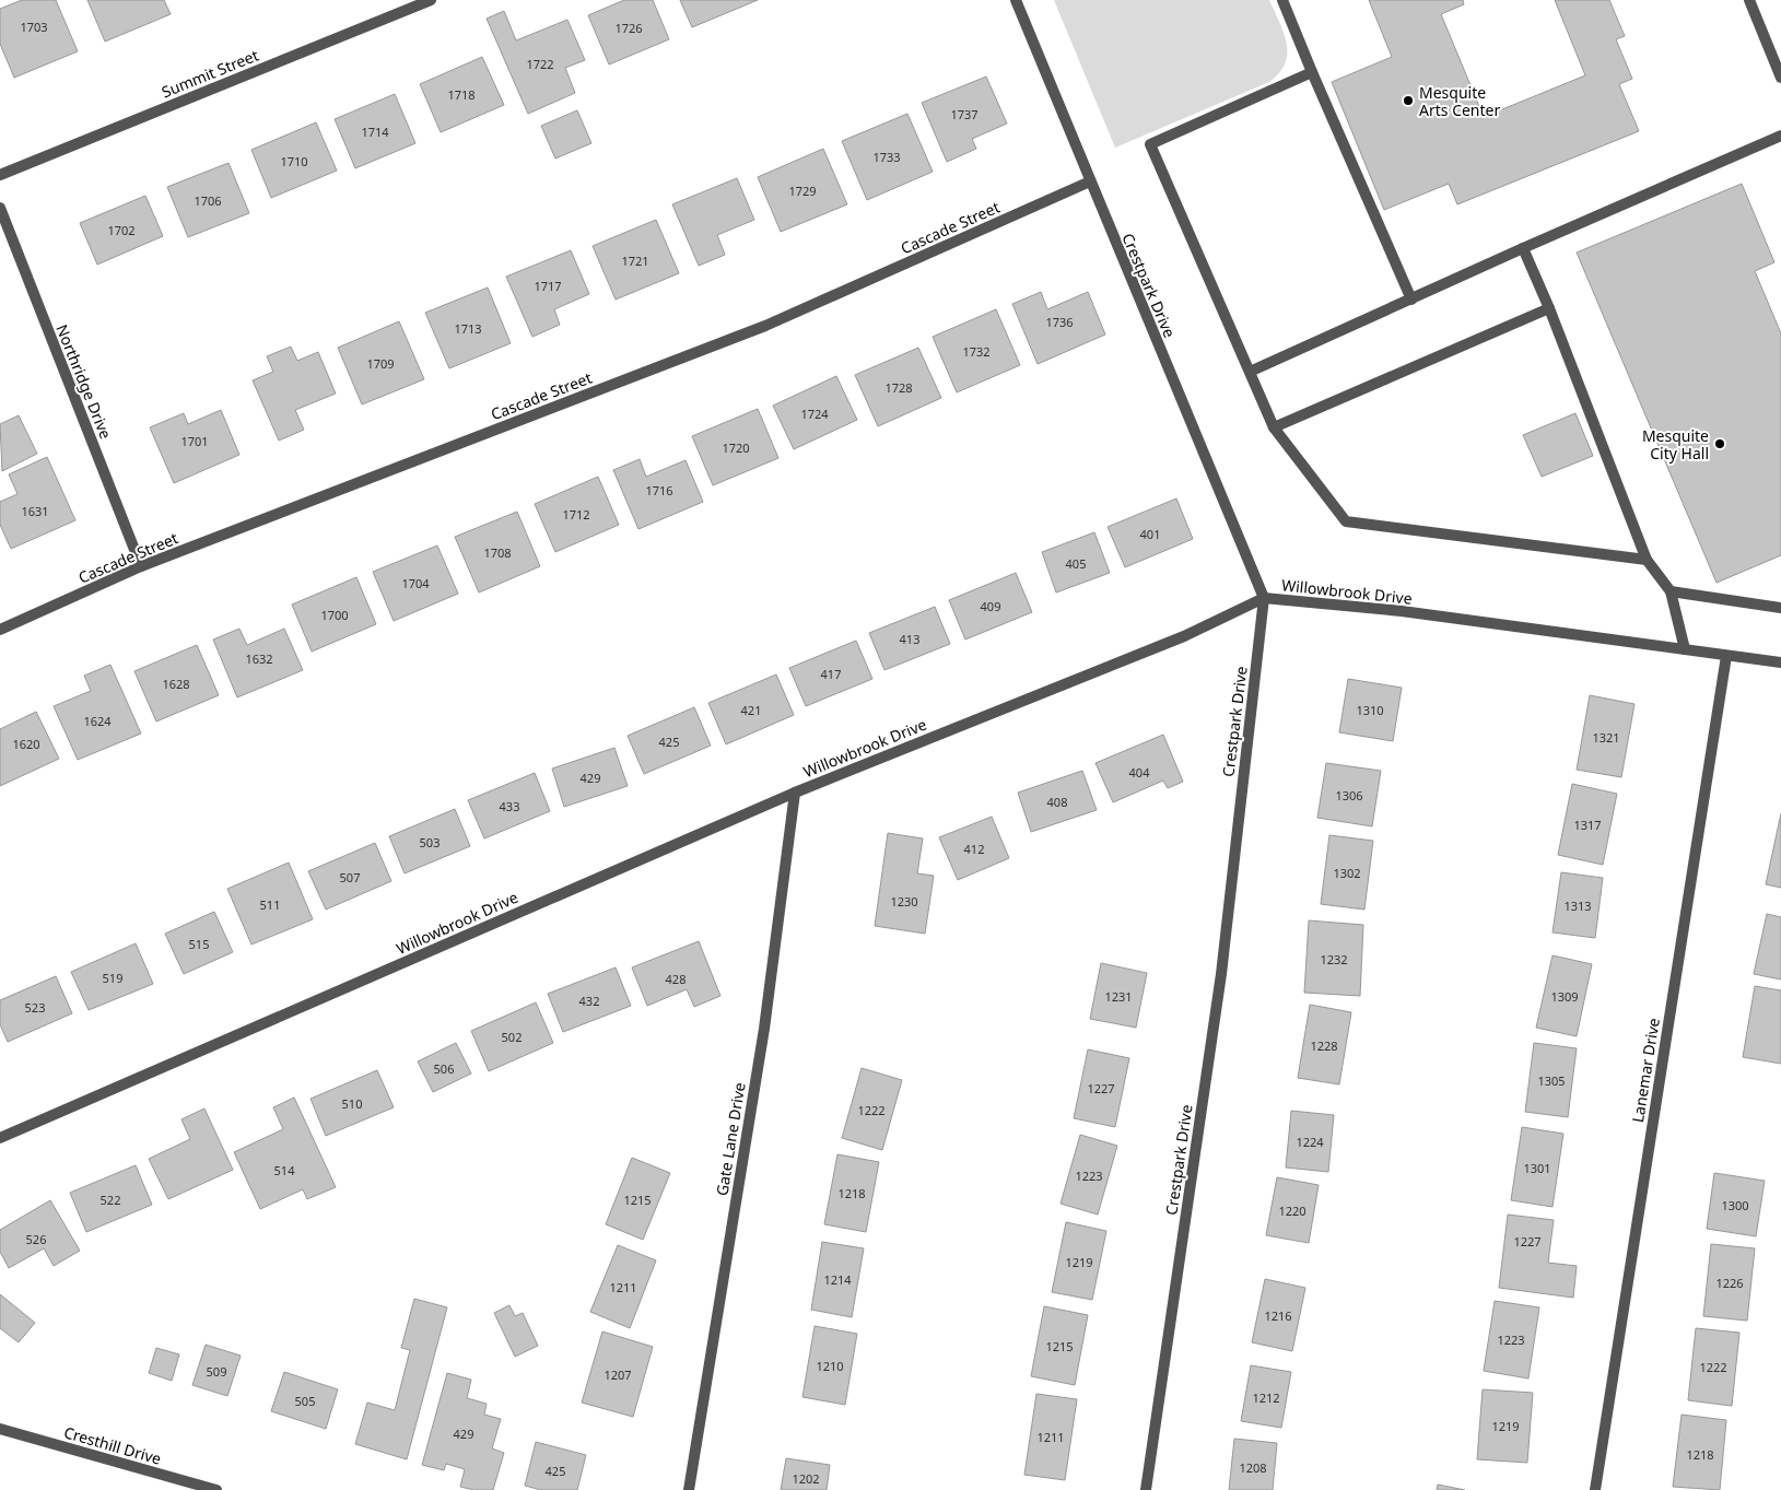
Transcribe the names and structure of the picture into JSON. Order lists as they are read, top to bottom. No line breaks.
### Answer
{"streets":{"street":["Summit Street","Cascade Street","Crestpark Drive","Northridge Drive","Willowbrook Drive","Lanemar Drive","Gate Lane Drive","Cresthill Drive"]},"crossings":[["Cascade Street","Crestpark Drive"],["Cascade Street","Northridge Drive"],["Crestpark Drive","Willowbrook Drive"],["Willowbrook Drive","Lanemar Drive"],["Willowbrook Drive","Gate Lane Drive"]],"places":["Mesquite Arts Center","Mesquite City Hall"],"house_numbers":["1703","1726","1722","1718","1737","1714","1733","1710","1729","1706","1702","1721","1717","1736","1713","1732","1709","1728","1724","1701","1720","1716","1631","1712","401","1708","405","1704","409","1700","413","1632","417","1628","421","1310","1624","1321","425","1620","404","429","1306","408","433","1317","503","412","1302","507","1230","511","1313","515","1232","519","428","1231","1309","432","523","502","1228","506","1305","1227","510","1222","1224","1301","514","1223","1218","522","1215","1300","1220","526","1227","1219","1214","1226","1211","1216","1223","1215","1210","1222","509","1207","1212","505","1219","429","1211","1218","1208","425","1202"]}
